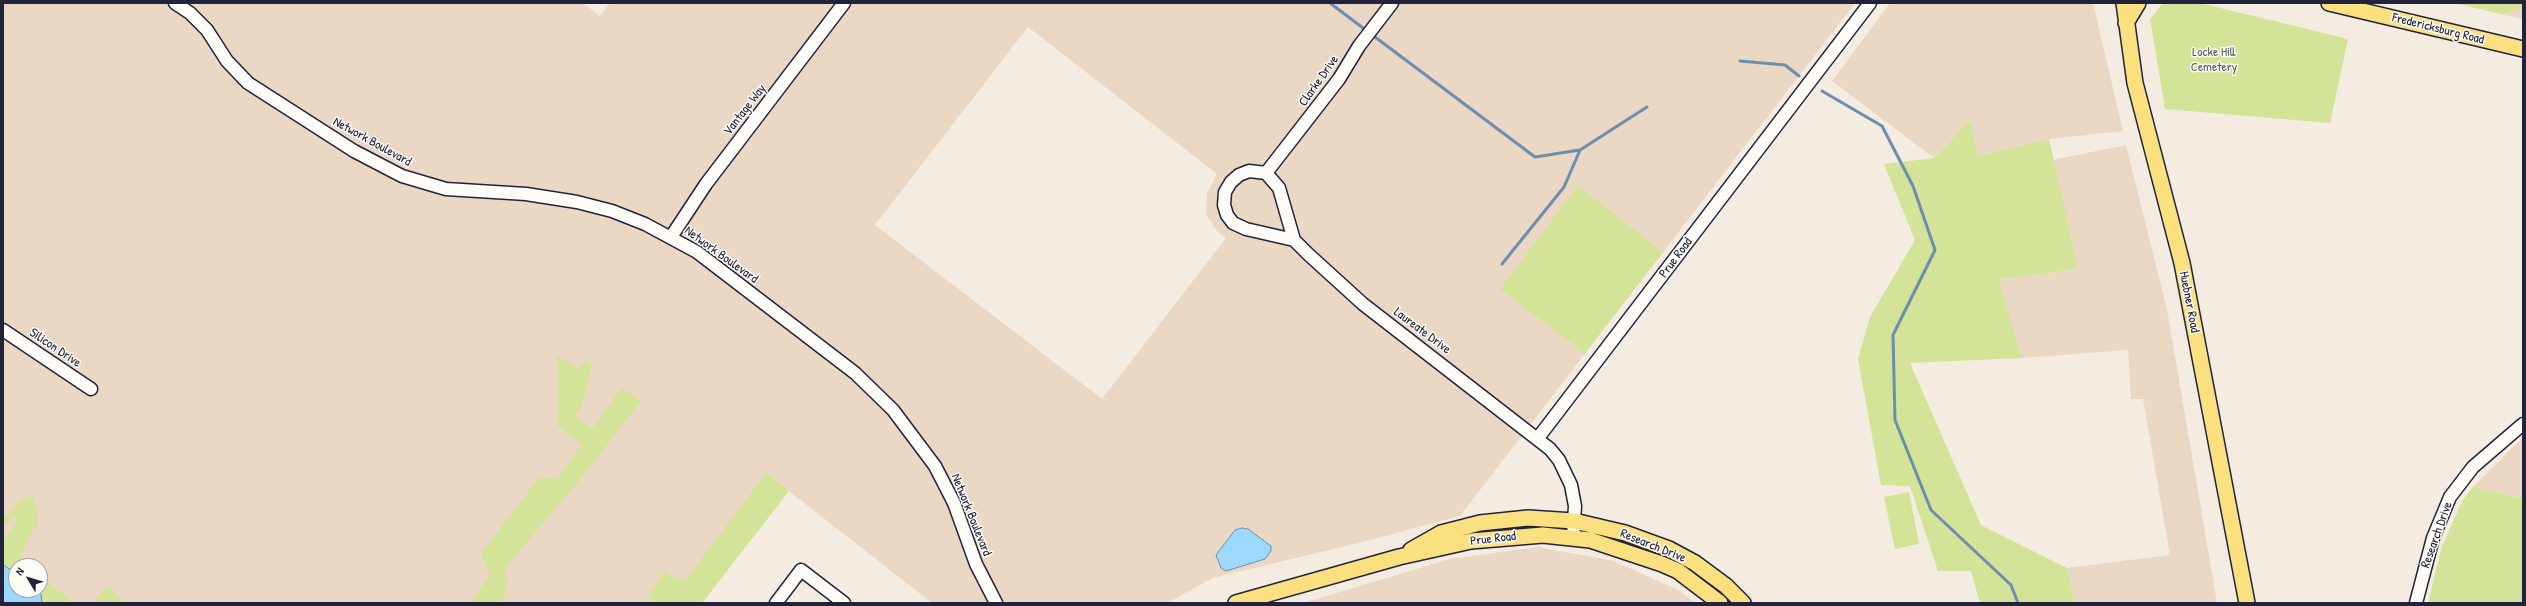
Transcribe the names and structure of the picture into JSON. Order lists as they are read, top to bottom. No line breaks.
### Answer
{"streets":{"main road":["Fredericksburg Road","Prue Road","Huebner Road","Research Drive"],"street":["Clarke Drive","Vantage Way","Network Boulevard","Laureate Drive","Silicon Drive"]},"crossings":[["Clarke Drive","Laureate Drive"],["Vantage Way","Network Boulevard"],["Prue Road","Laureate Drive"],["Prue Road","Research Drive"]],"parks":["Locke Hill Cemetery"],"north":"top left"}
